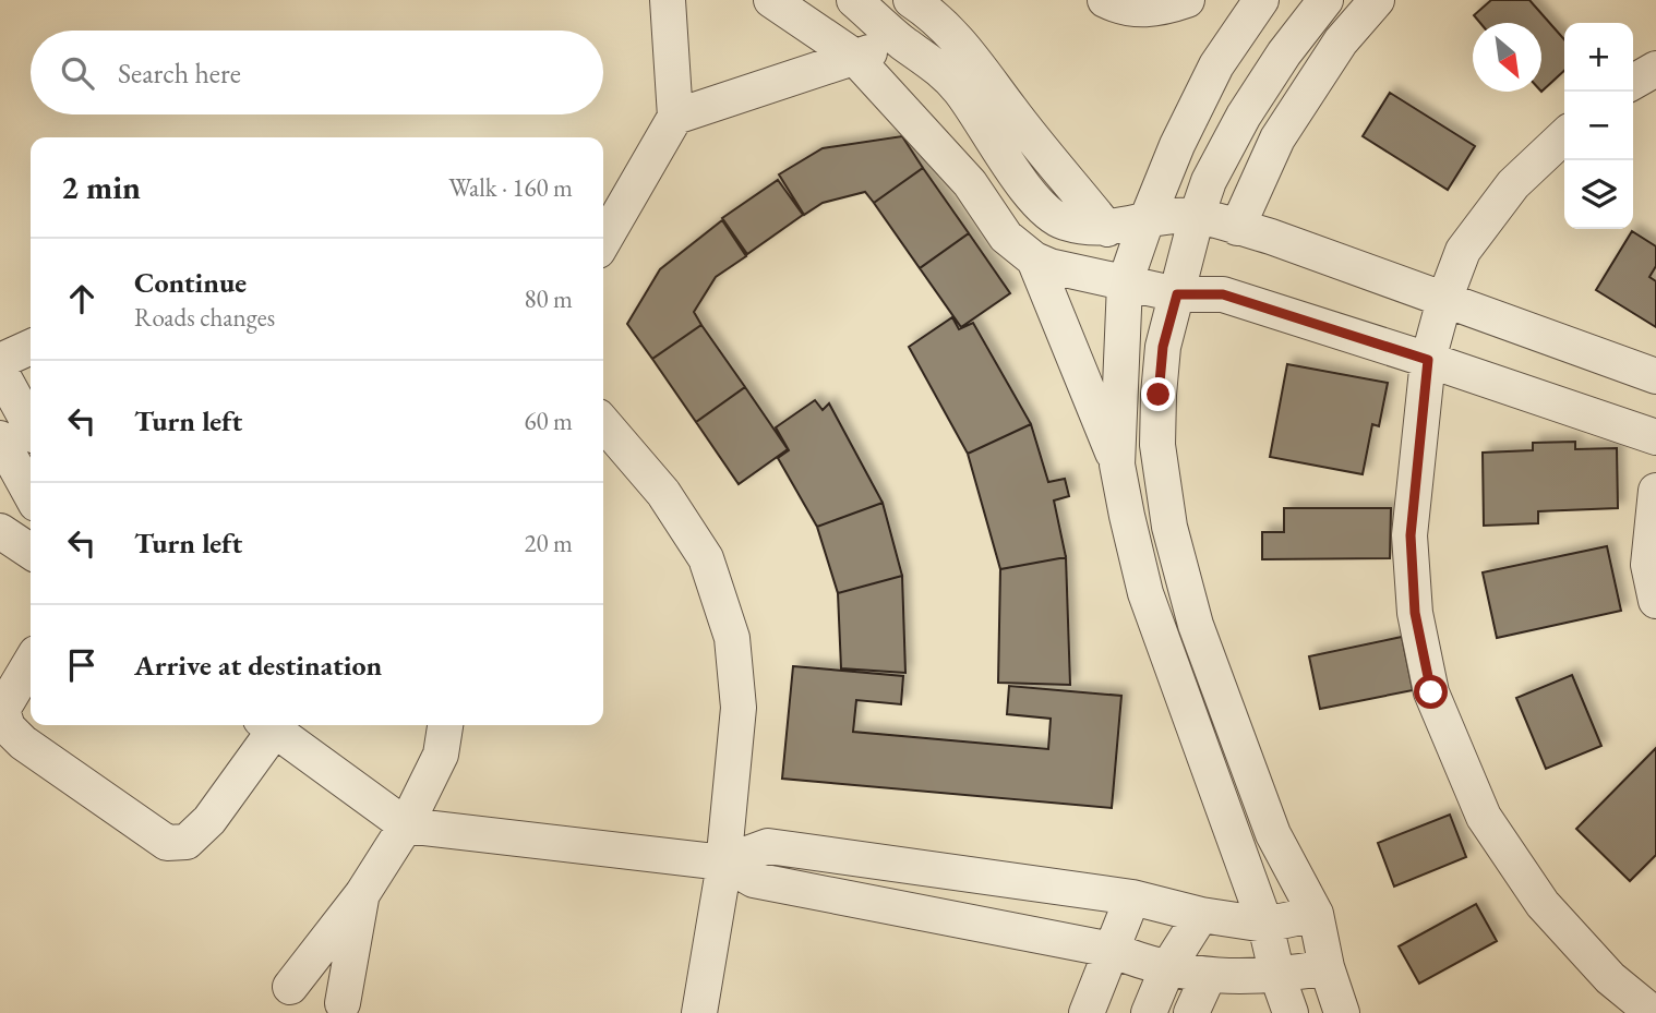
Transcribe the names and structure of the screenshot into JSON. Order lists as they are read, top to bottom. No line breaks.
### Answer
{"north":"bottom right","page":{"map_buttons":["+","−"],"search":"Search here","heading":["2 min","Walk · 160 m"],"list":[["Continue","Roads changes","80 m"],["Turn left","60 m"],["Turn left","20 m"],"Arrive at destination"]}}
